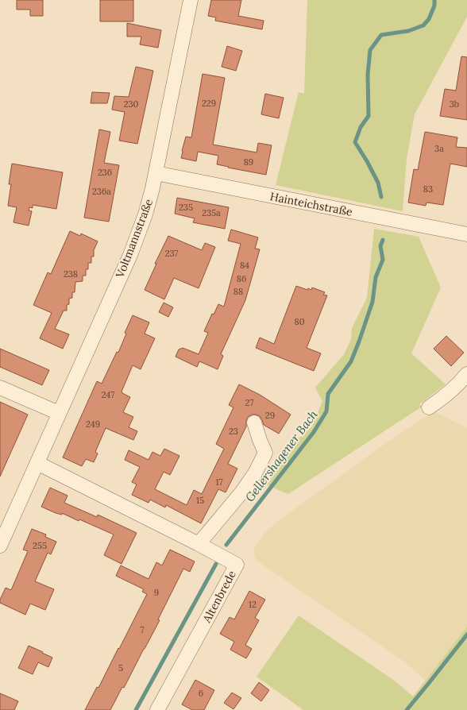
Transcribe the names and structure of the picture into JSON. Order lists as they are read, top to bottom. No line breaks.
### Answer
{"streets":{"street":["Hainteichstraße","Voltmannstraße","Altenbrede"]},"crossings":[["Hainteichstraße","Voltmannstraße"]],"water":["Gellershagener Bach"],"house_numbers":["229","230","3b","3a","89","236","83","236a","235","235a","237","84","238","86","88","80","247","27","29","249","23","17","15","255","9","12","7","5","6"]}
